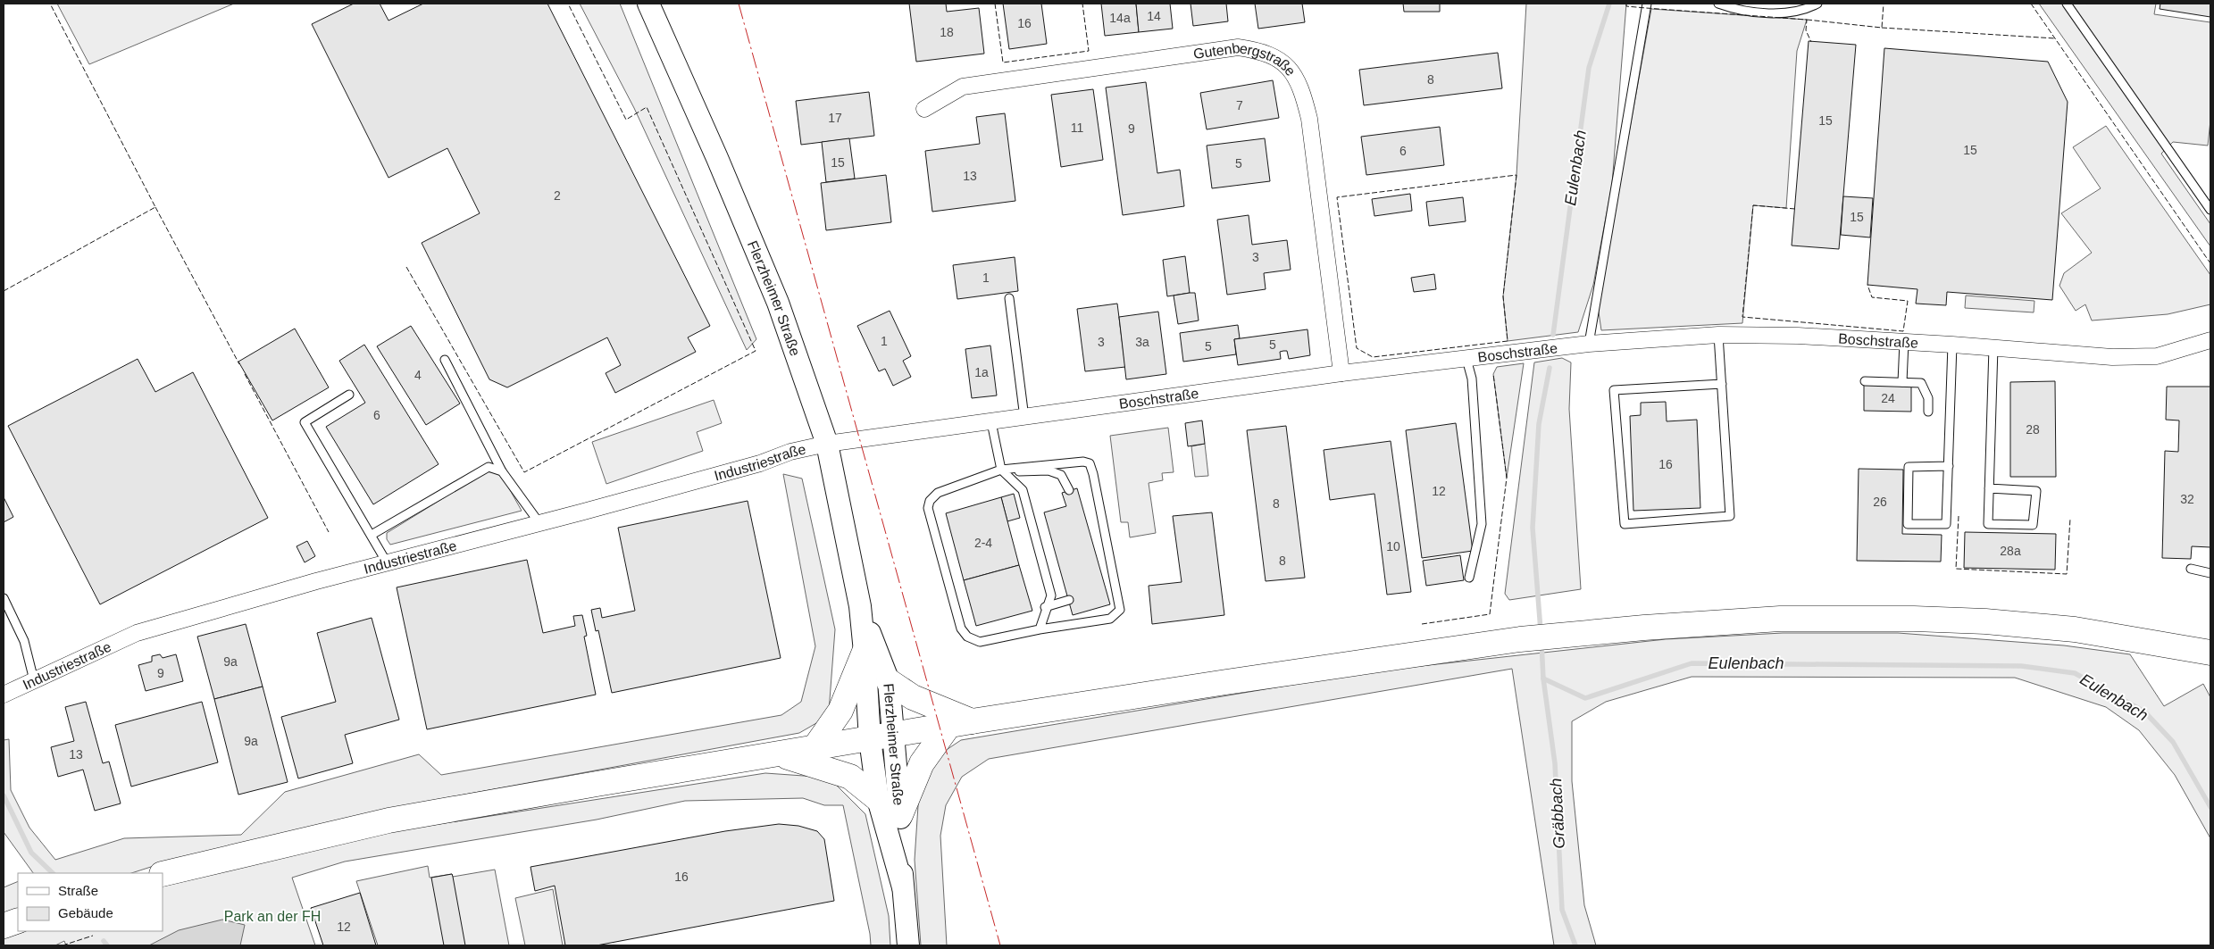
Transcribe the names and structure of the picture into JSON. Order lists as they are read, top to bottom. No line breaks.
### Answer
{"streets":{"main road":["Flerzheimer Straße"],"street":["Gutenbergstraße","Boschstraße","Industriestraße"]},"crossings":[["Gutenbergstraße","Boschstraße"],["Flerzheimer Straße","Boschstraße"],["Flerzheimer Straße","Industriestraße"],["Boschstraße","Industriestraße"]],"water":["Eulenbach","Gräbbach"],"parks":["Park an der FH"],"house_numbers":["14","14a","16","18","8","7","17","15","11","9","15","6","15","5","13","2","15","3","1","1","3","3a","5","5","1a","4","24","6","28","16","12","32","26","8","2-4","10","28a","8","9a","9","9a","13","16","12"],"legend":["Straße","Gebäude"]}
